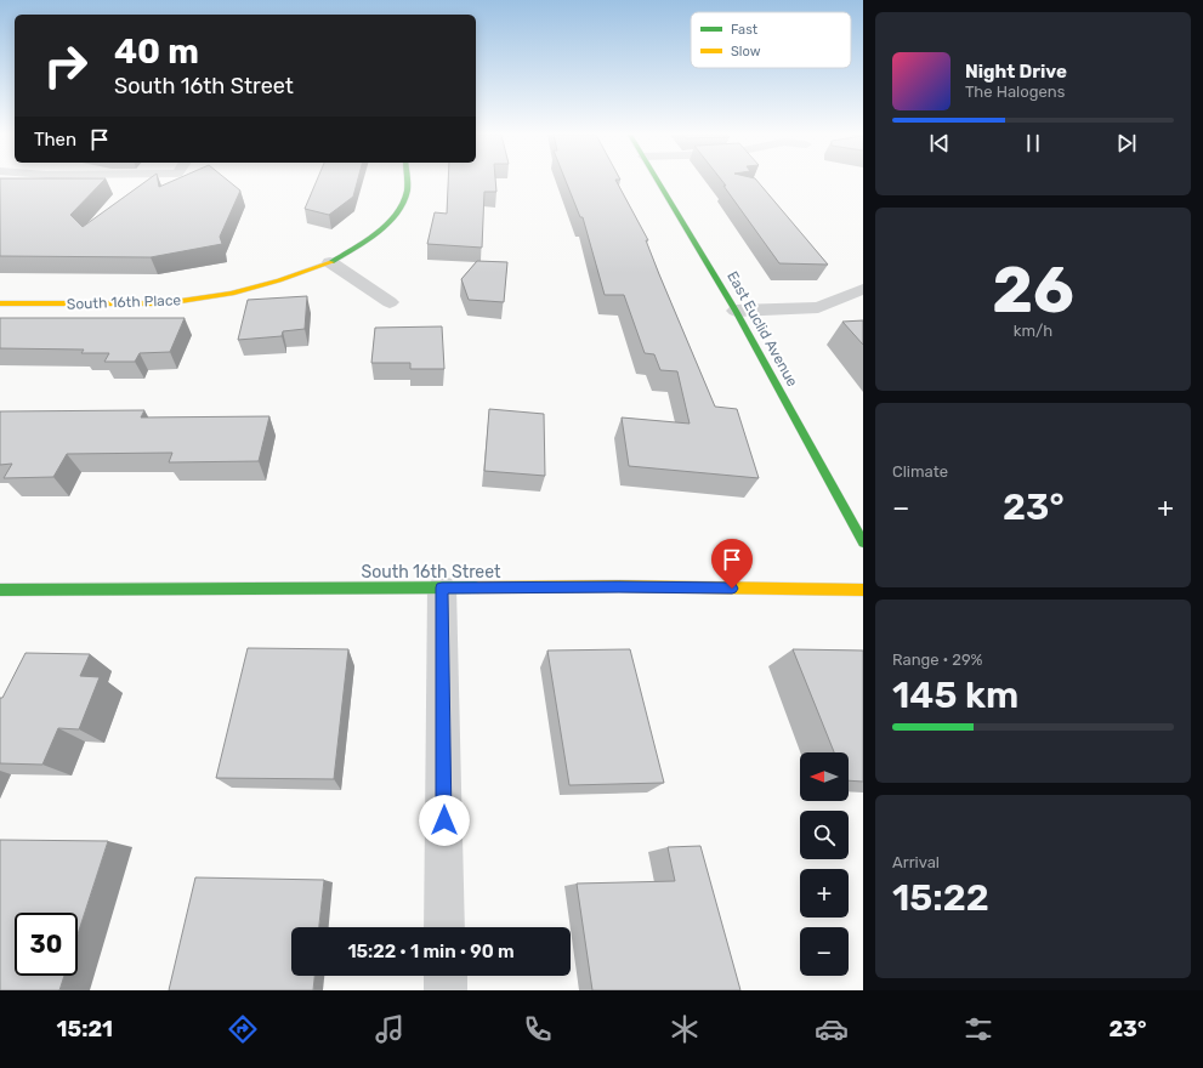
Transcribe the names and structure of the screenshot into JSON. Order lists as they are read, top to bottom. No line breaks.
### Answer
{"streets":{"street":["South 16th Place","East Euclid Avenue","South 16th Street"]},"legend":["Fast","Slow"],"north":"left","page":{"turn":["40 m","South 16th Street"],"song":["Night Drive","The Halogens"],"then":"Then","tile":[["26","km/h"],"Climate",["Range · 29%","145 km"],["Arrival","15:22"]],"heat":["−","23°","+"],"map_buttons":["+","−"],"limit":"30","trip":"15:22 · 1 min · 90 m","tabs":["15:21","23°"]}}
